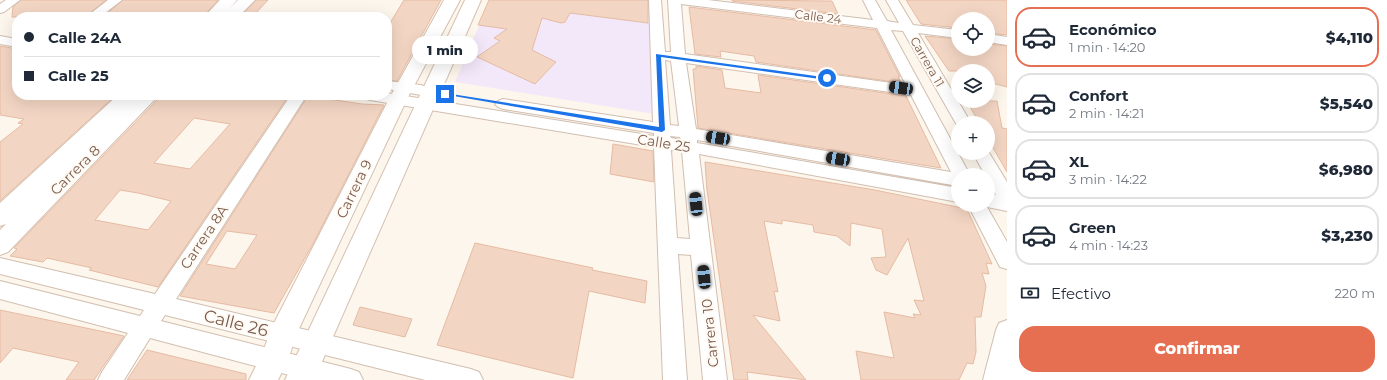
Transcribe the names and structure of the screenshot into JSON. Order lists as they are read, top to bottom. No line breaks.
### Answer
{"streets":{"street":["Calle 24","Carrera 11","Calle 25","Carrera 8","Carrera 9","Carrera 8A","Calle 26","Carrera 10"]},"crossings":[["Calle 24","Carrera 11"],["Calle 25","Carrera 9"],["Calle 25","Carrera 10"],["Carrera 9","Calle 26"],["Carrera 8A","Calle 26"]],"page":{"list":[{"name":"Económico","note":"1 min · 14:20","value":"$4,110"},{"name":"Confort","note":"2 min · 14:21","value":"$5,540"},{"name":"XL","note":"3 min · 14:22","value":"$6,980"},{"name":"Green","note":"4 min · 14:23","value":"$3,230"}],"map_buttons":["+","−"],"banner":["Calle 24A","Calle 25"],"bubble":"1 min","pay":["Efectivo","220 m"],"buttons":"Confirmar"}}
